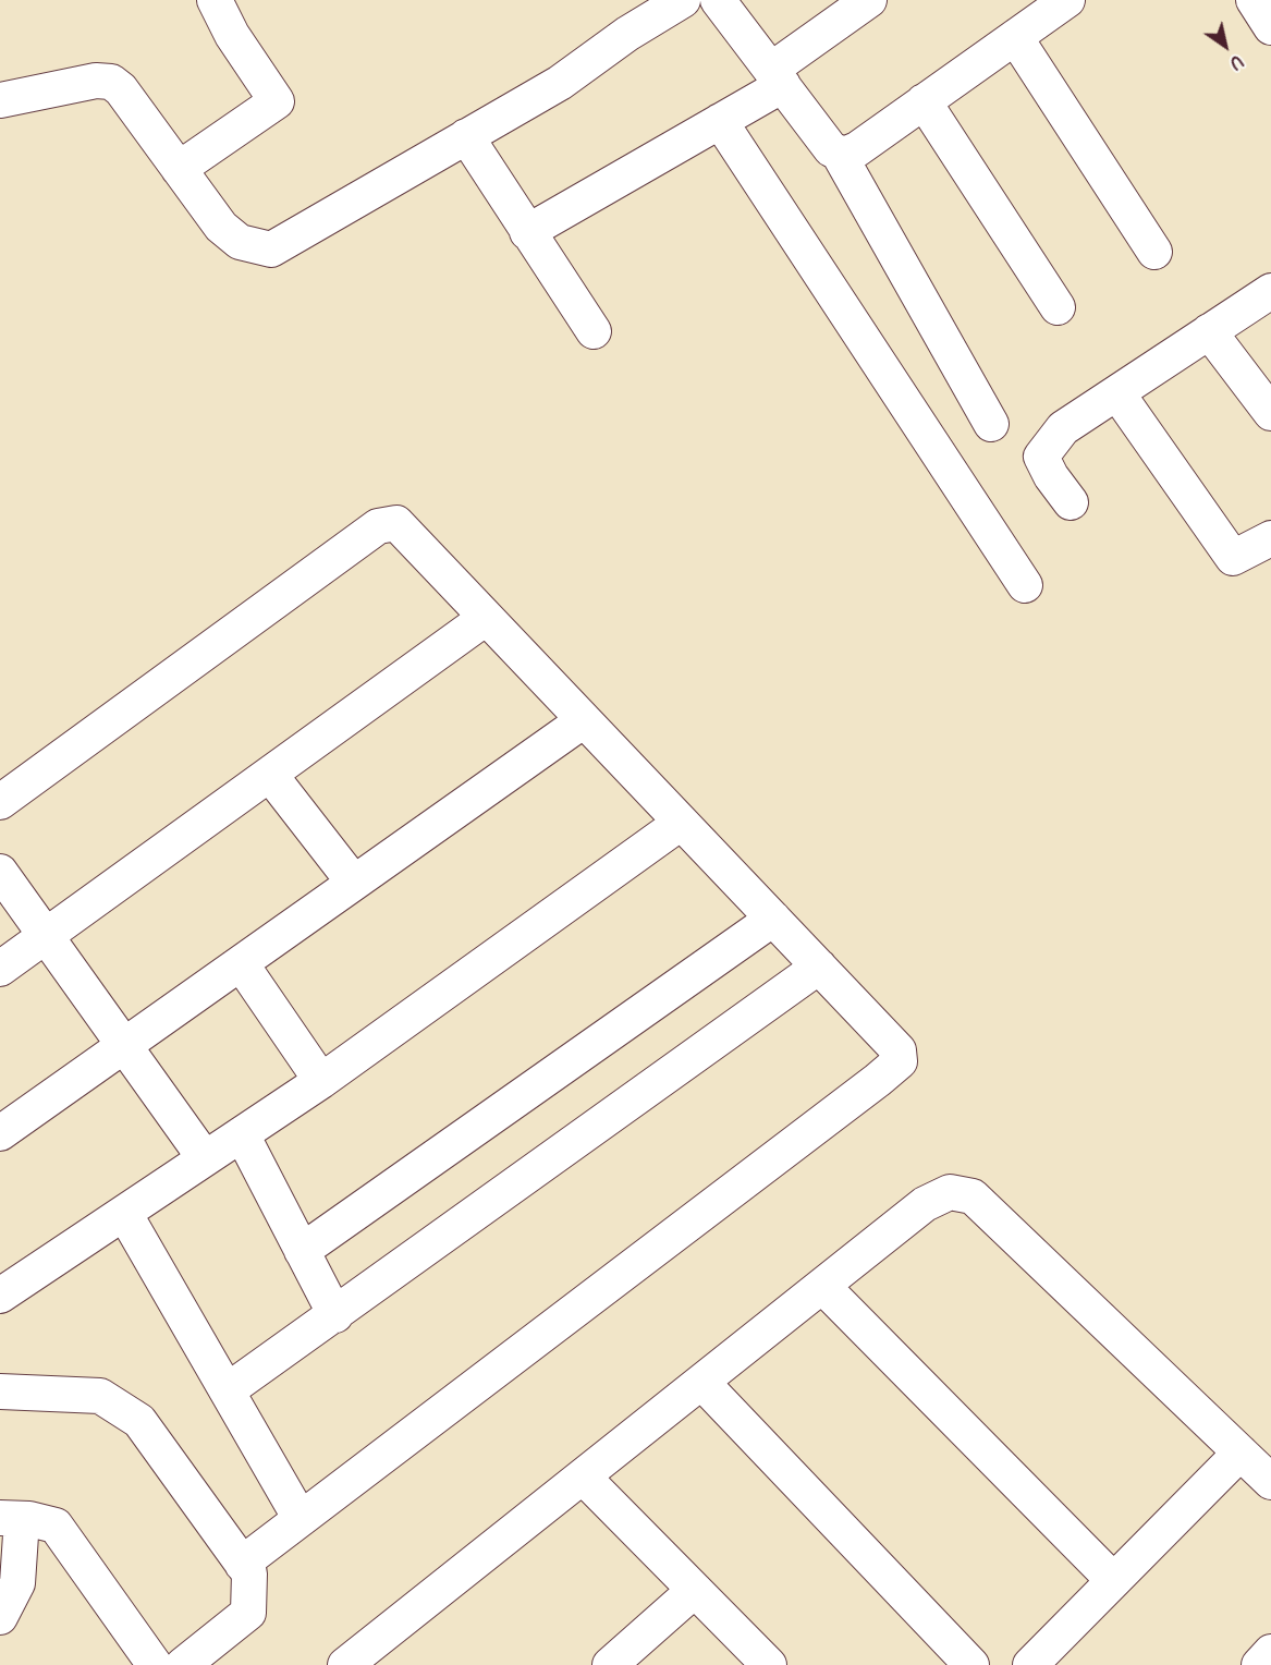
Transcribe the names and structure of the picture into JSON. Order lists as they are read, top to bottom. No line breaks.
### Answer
{"north":"bottom right"}
